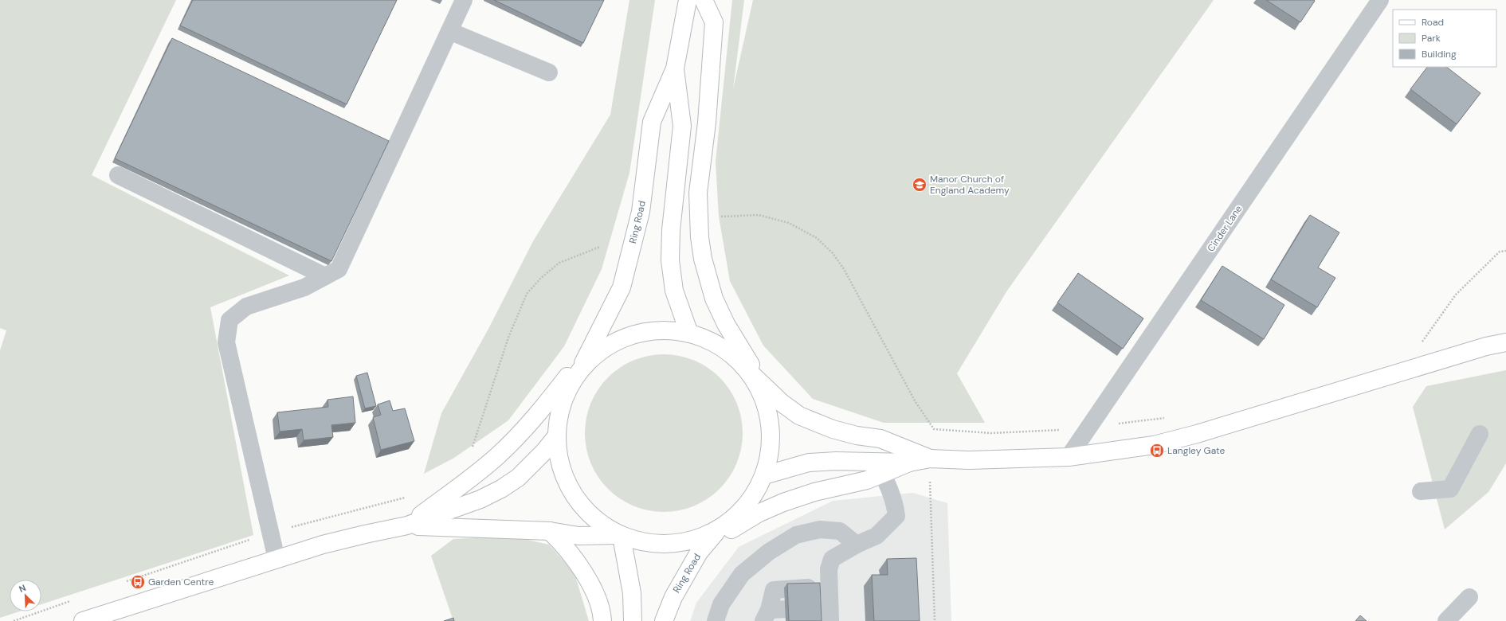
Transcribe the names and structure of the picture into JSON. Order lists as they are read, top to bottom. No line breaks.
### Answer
{"streets":{"main road":["Ring Road"],"lane":["Cinder Lane"]},"places":{"school or university":["Manor Church of England Academy"],"bus stop":["Langley Gate","Garden Centre"]},"legend":["Road","Park","Building"],"north":"top left"}
